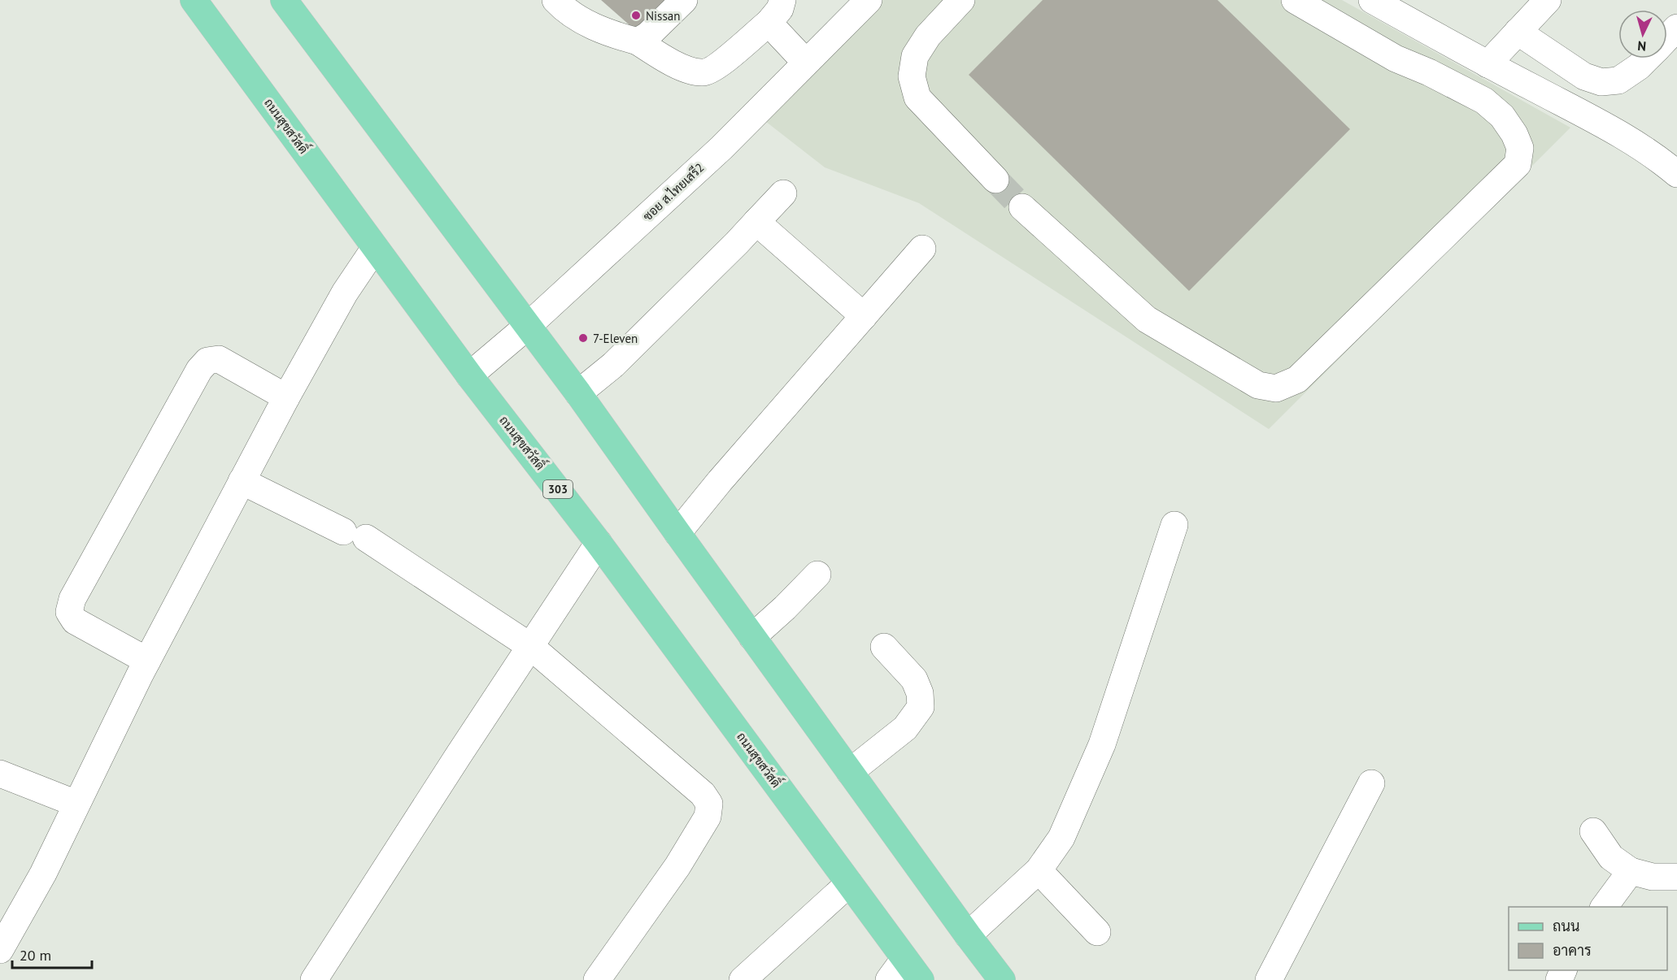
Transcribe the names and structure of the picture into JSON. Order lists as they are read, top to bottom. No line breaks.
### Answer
{"streets":{"main road":["ถนนสุขสวัสดิ์","303"],"street":["ซอย ส.ไทยเสรี2"]},"crossings":[["ถนนสุขสวัสดิ์","ซอย ส.ไทยเสรี2"]],"places":["Nissan","7-Eleven"],"legend":["ถนน","อาคาร"],"scale_bar":"20 m","north":"bottom"}
